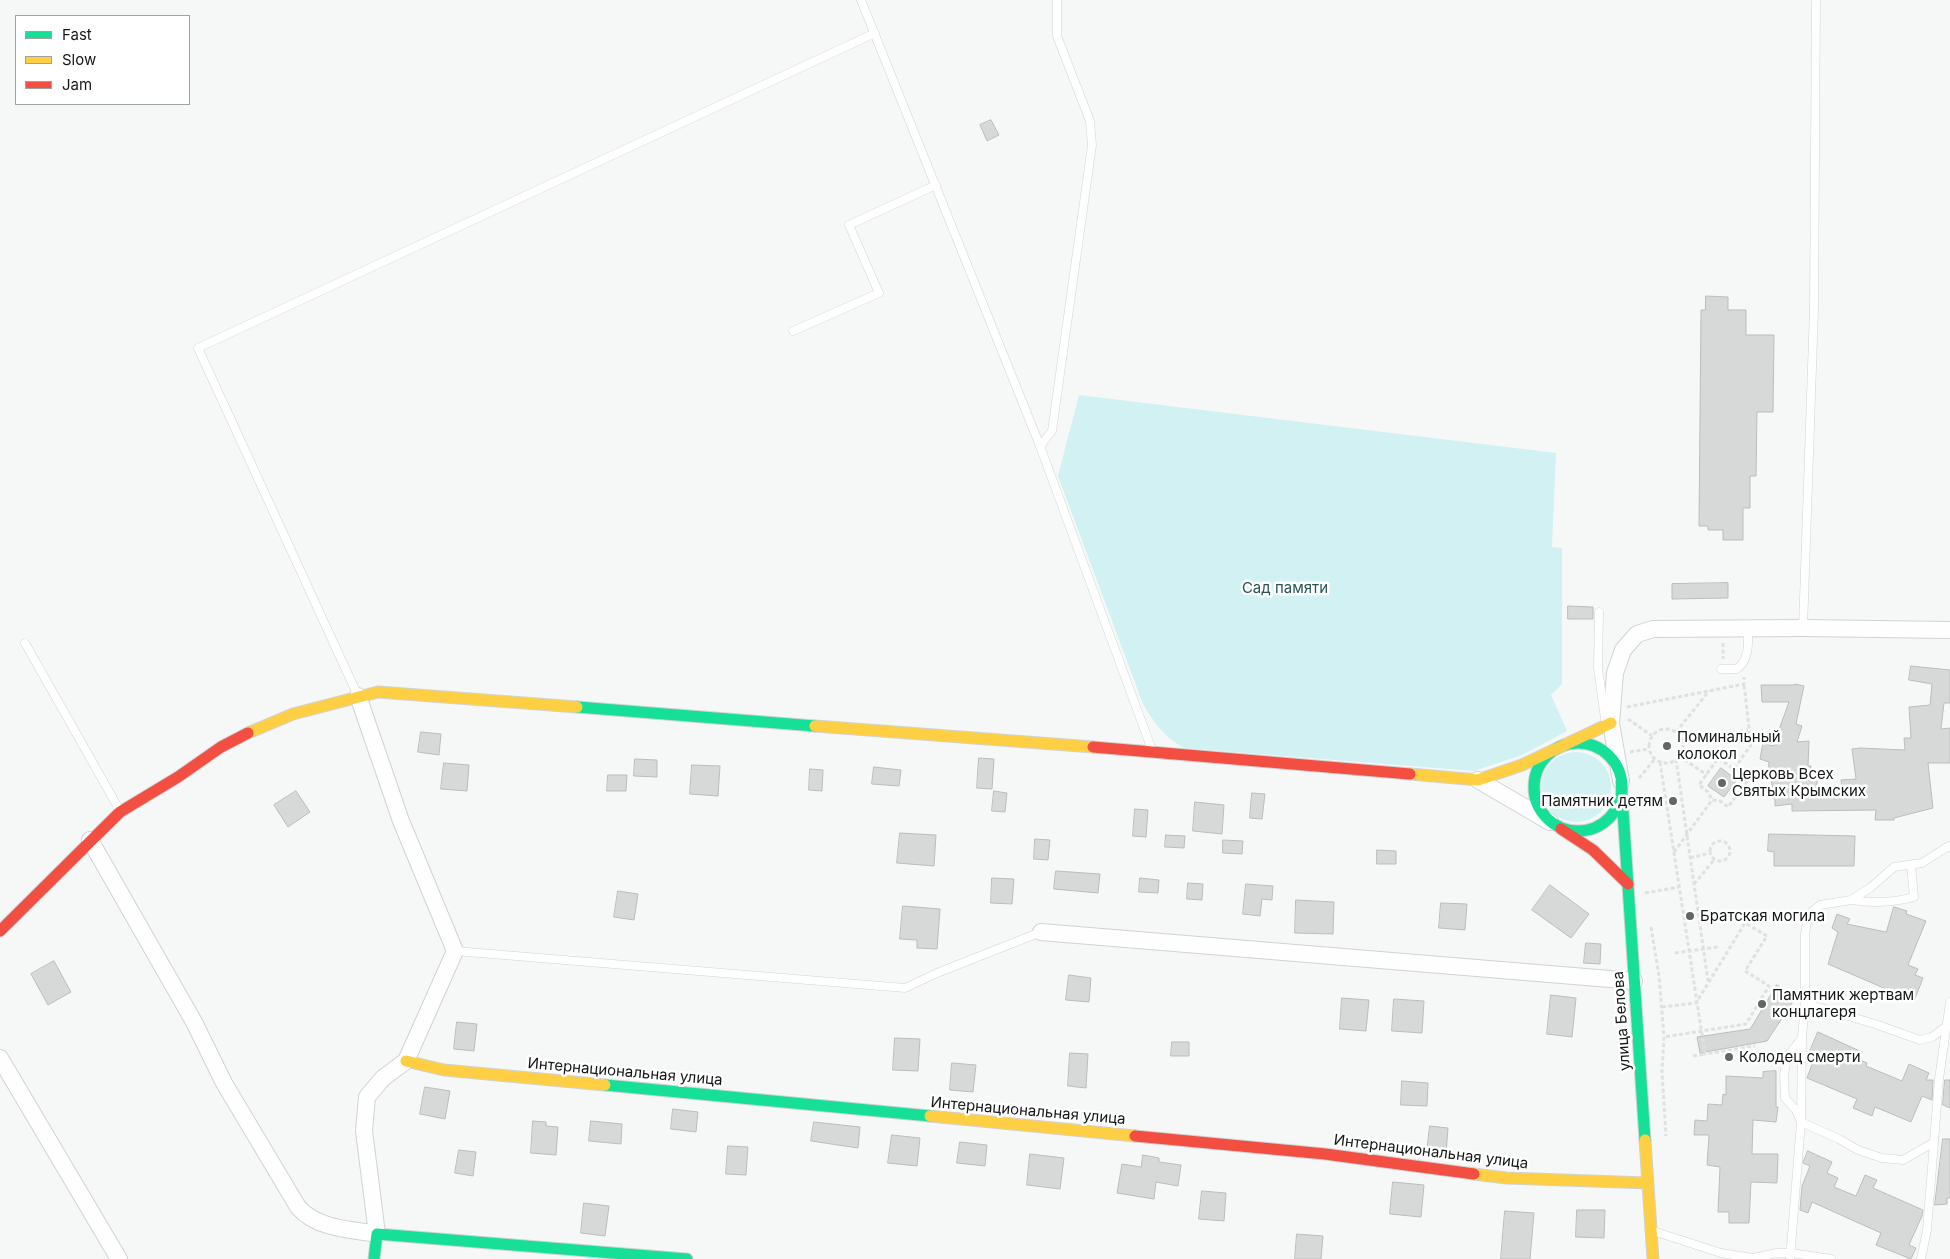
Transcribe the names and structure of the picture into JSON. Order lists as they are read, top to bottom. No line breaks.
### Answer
{"streets":{"street":["улица Белова","Интернациональная улица"]},"crossings":[["улица Белова","Интернациональная улица"]],"parks":["Сад памяти"],"places":["Поминальный колокол","Церковь Всех Святых Крымских","Памятник детям","Братская могила","Памятник жертвам концлагеря","Колодец смерти"],"legend":["Fast","Slow","Jam"]}
